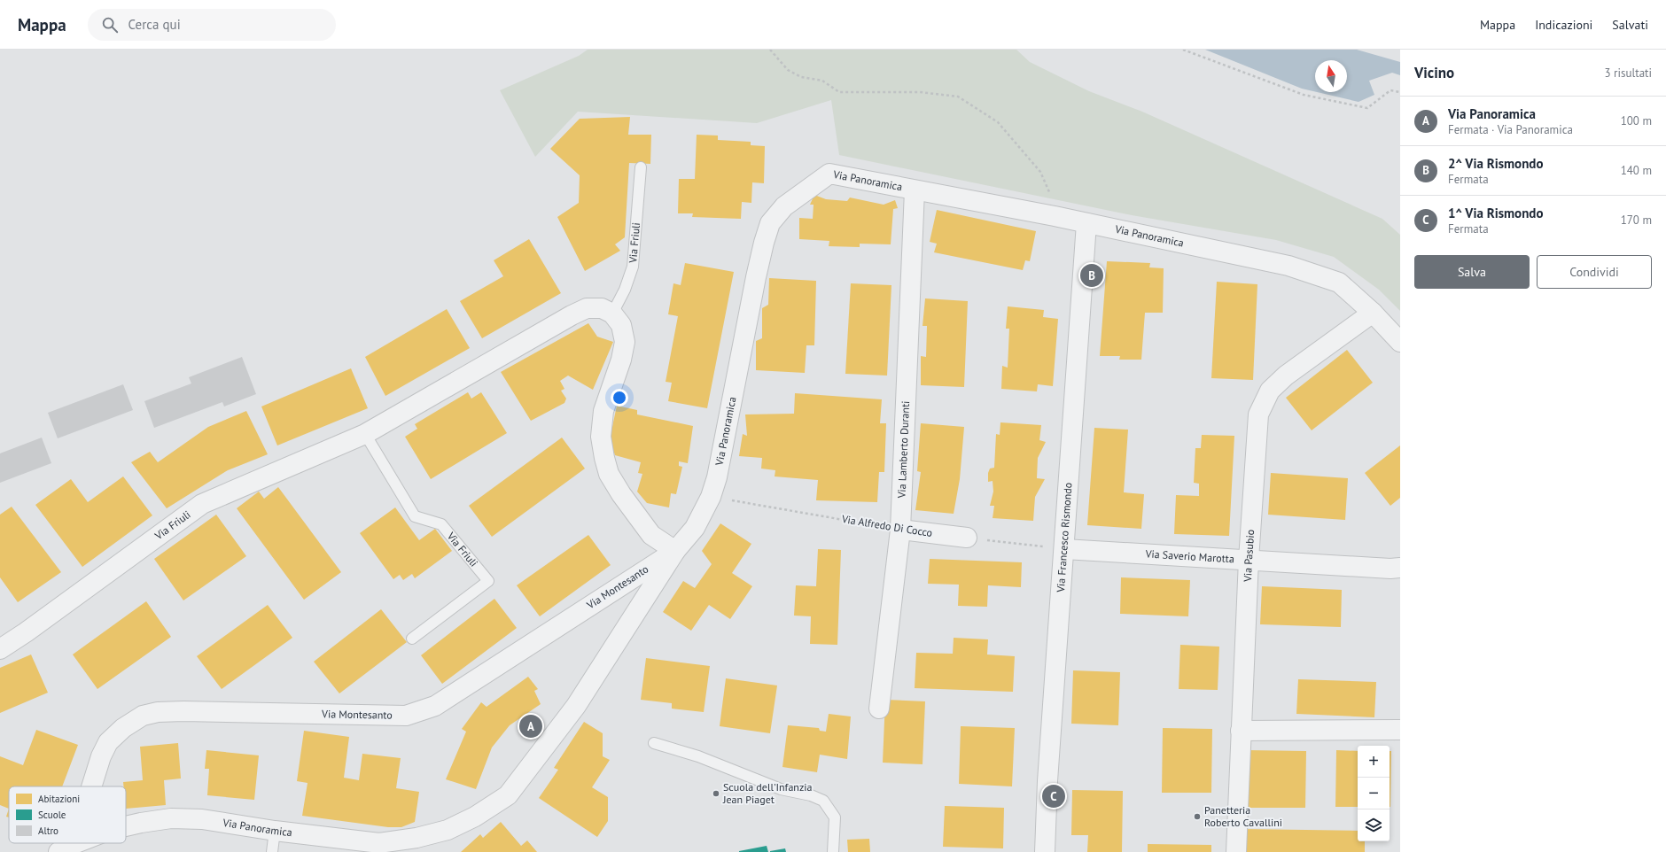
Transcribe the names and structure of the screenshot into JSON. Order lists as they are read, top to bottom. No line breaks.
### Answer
{"streets":{"street":["Via Panoramica","Via Friuli","Via Lamberto Duranti","Via Alfredo Di Cocco","Via Francesco Rismondo","Via Pasubio","Via Saverio Marotta","Via Montesanto"]},"crossings":[["Via Panoramica","Via Lamberto Duranti"],["Via Panoramica","Via Alfredo Di Cocco"],["Via Panoramica","Via Francesco Rismondo"],["Via Panoramica","Via Pasubio"],["Via Panoramica","Via Montesanto"],["Via Lamberto Duranti","Via Alfredo Di Cocco"],["Via Francesco Rismondo","Via Saverio Marotta"],["Via Pasubio","Via Saverio Marotta"]],"places":["Scuola dell'Infanzia Jean Piaget","Panetteria Roberto Cavallini"],"legend":["Abitazioni","Scuole","Altro"],"north":"top","page":{"header":"Mappa","search":"Cerca qui","nav":["Mappa","Indicazioni","Salvati"],"heading":["Vicino","3 risultati"],"list":[{"mark":"A","name":"Via Panoramica","note":"Fermata · Via Panoramica","value":"100 m"},{"mark":"B","name":"2^ Via Rismondo","note":"Fermata","value":"140 m"},{"mark":"C","name":"1^ Via Rismondo","note":"Fermata","value":"170 m"}],"buttons":["Salva","Condividi"],"pins":["B","A","C"],"map_buttons":["+","−"]}}
